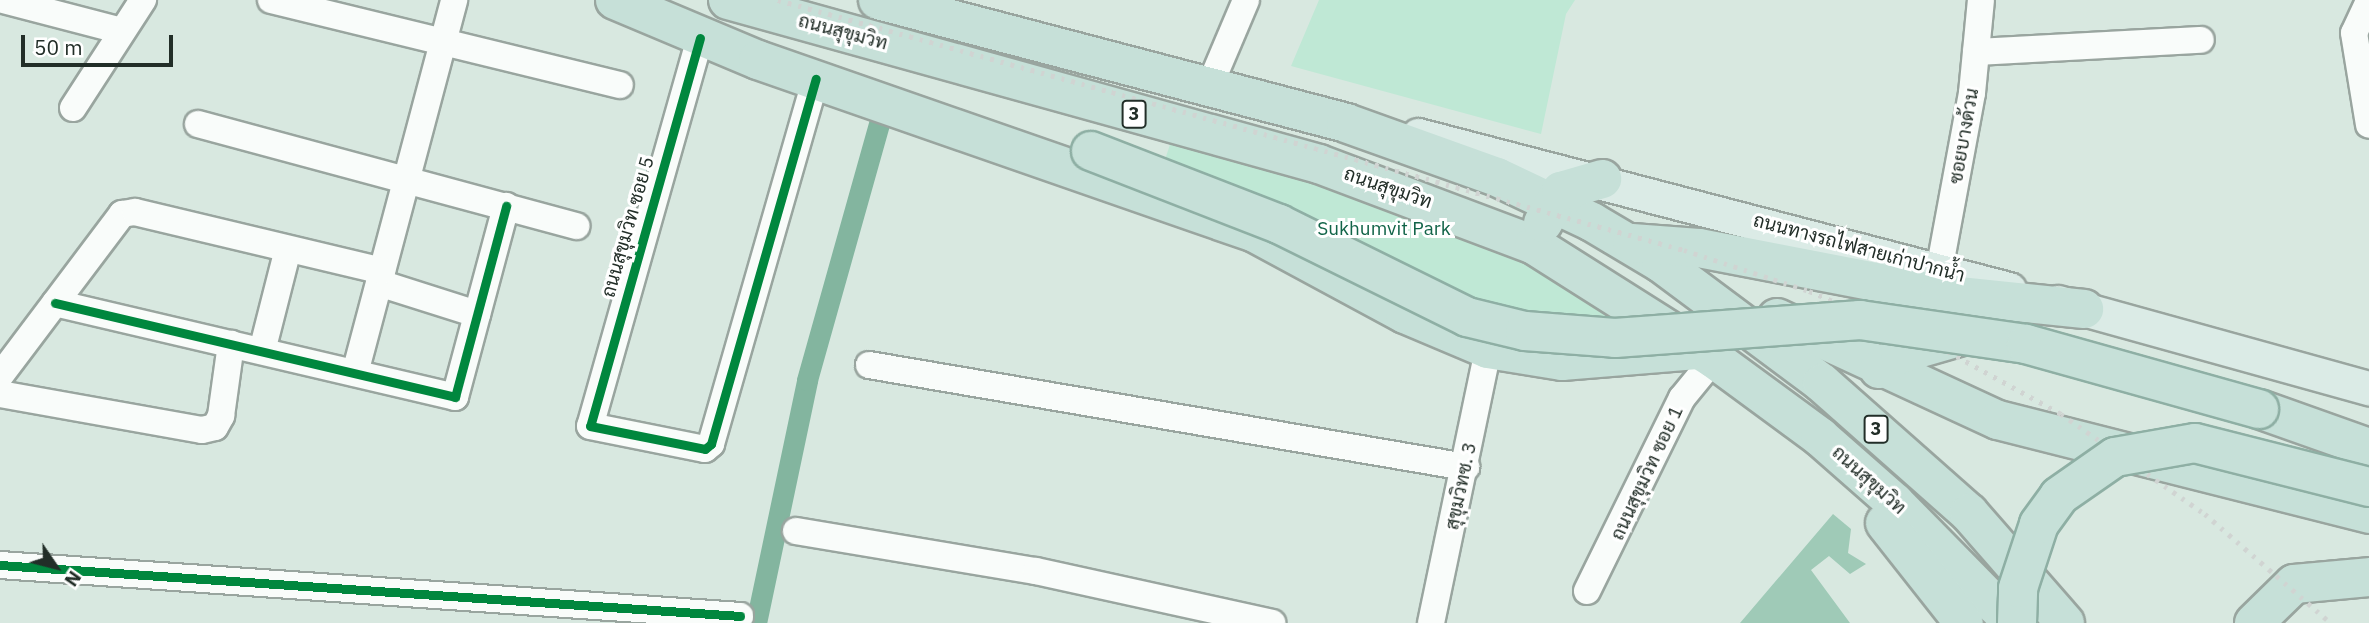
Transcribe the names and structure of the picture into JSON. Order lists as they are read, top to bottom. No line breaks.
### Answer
{"streets":{"highway":["ถนนสุขุมวิท","3"],"main road":["ถนนทางรถไฟสายเก่าปากน้ำ"],"street":["ซอยบางด้วน","ถนนสุขุมวิท ซอย 5","ถนนสุขุมวิท ซอย 1","สุขุมวิทซ. 3"]},"crossings":[["ถนนสุขุมวิท","ถนนทางรถไฟสายเก่าปากน้ำ"],["ถนนสุขุมวิท","ถนนสุขุมวิท ซอย 1"],["ซอยบางด้วน","ถนนทางรถไฟสายเก่าปากน้ำ"]],"parks":["Sukhumvit Park"],"scale_bar":"50 m","north":"bottom right"}
